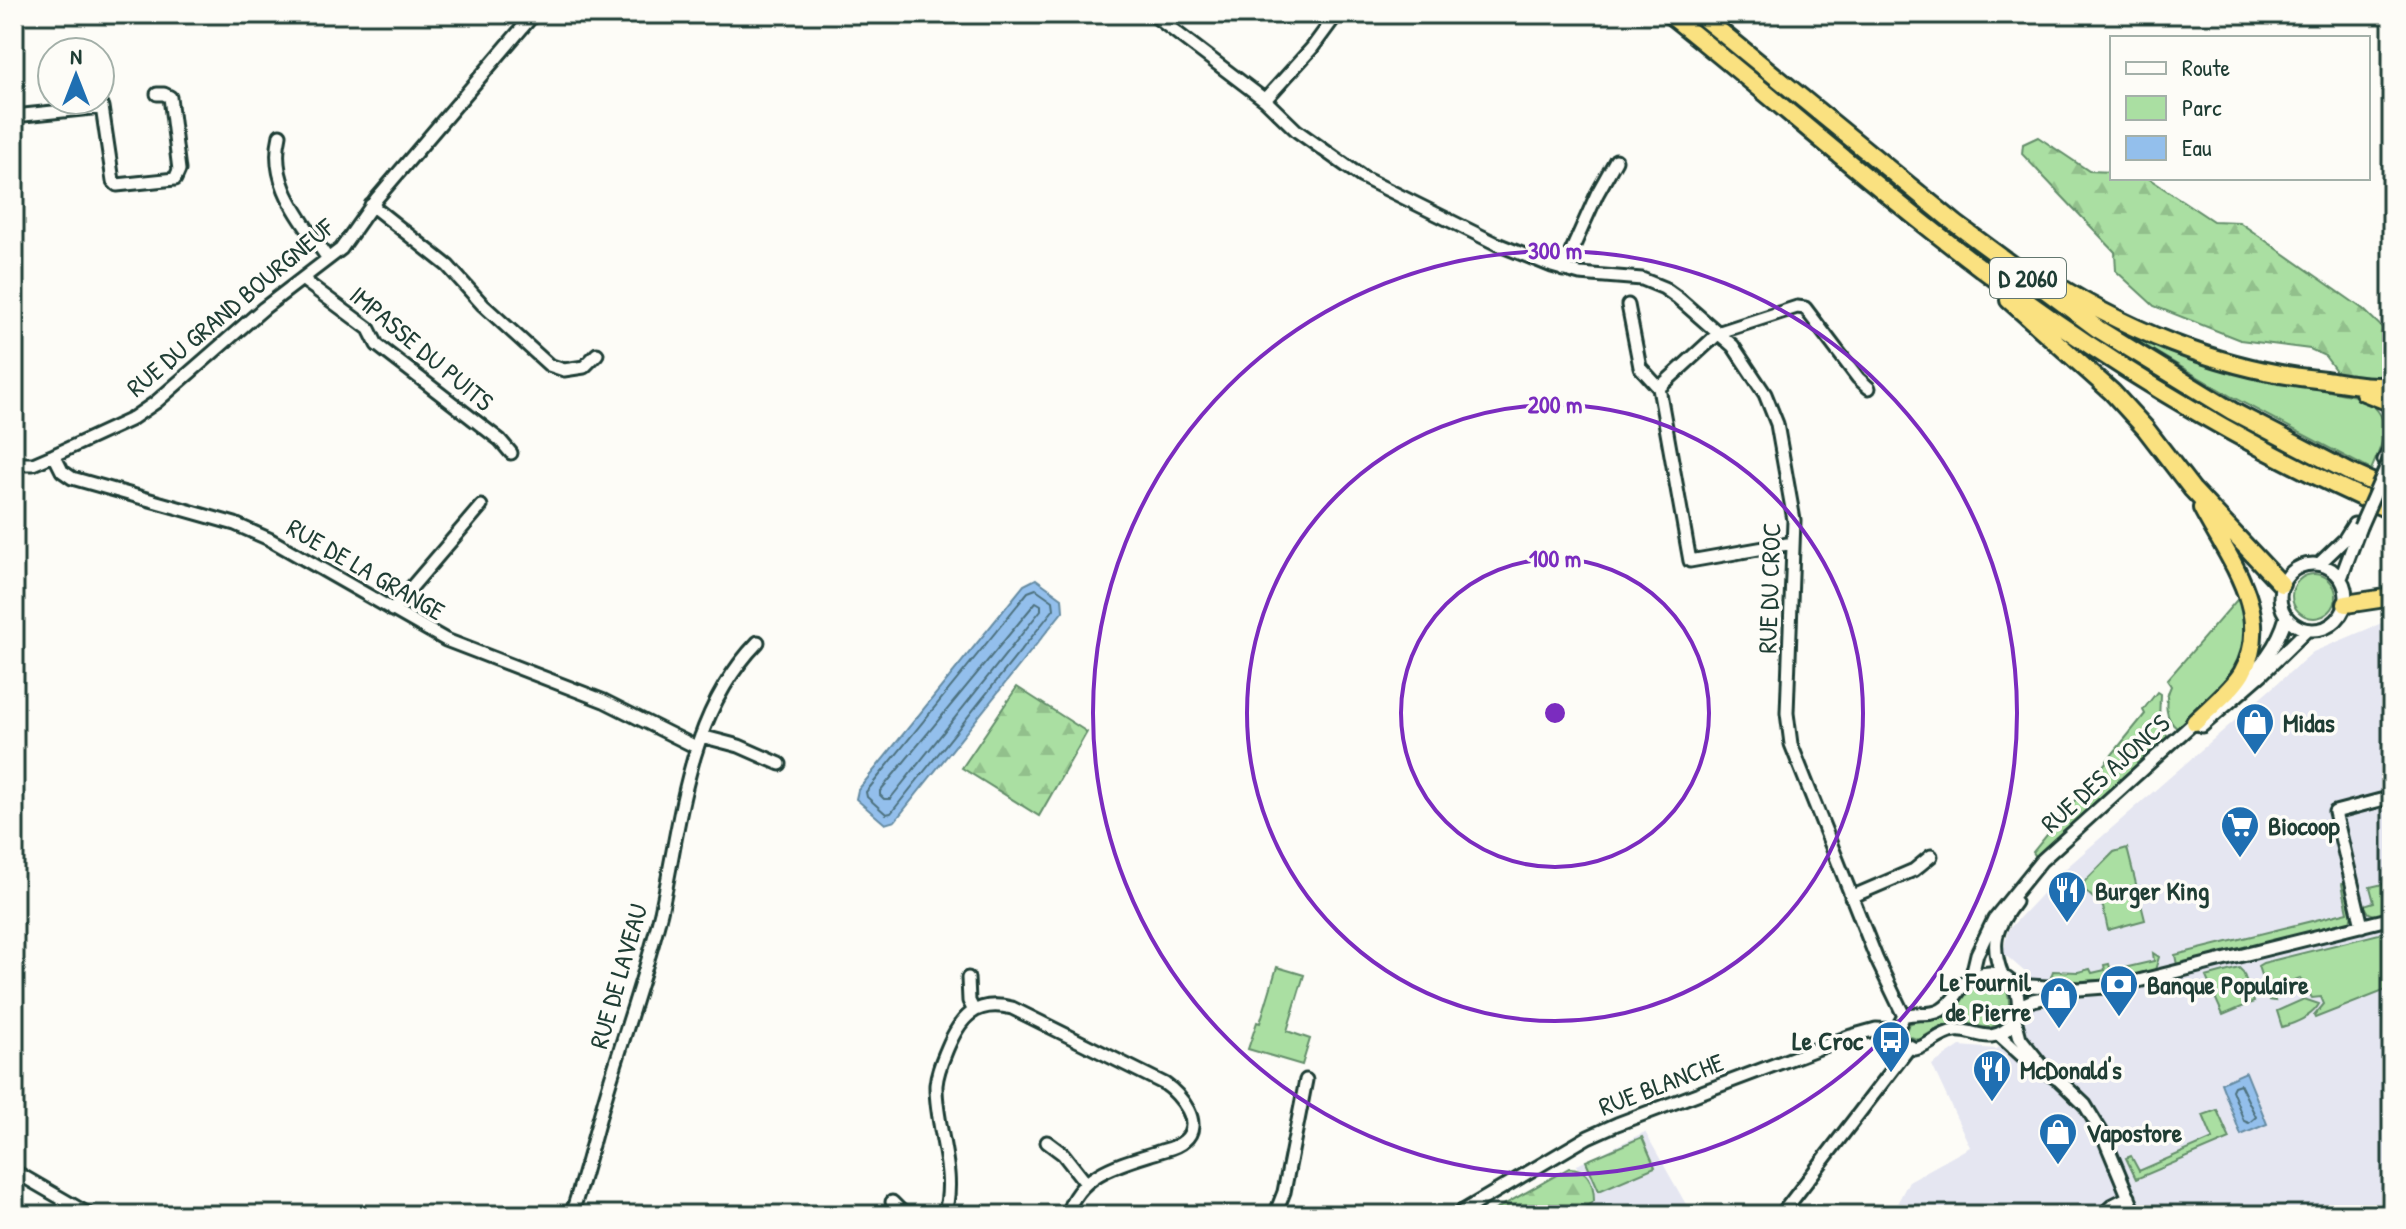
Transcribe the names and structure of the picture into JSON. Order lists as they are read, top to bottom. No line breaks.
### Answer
{"streets":{"highway":["D 2060"],"street":["RUE DU GRAND BOURGNEUF","IMPASSE DU PUITS","RUE DE LA GRANGE","RUE DU CROC","RUE DES AJONCS","RUE DE LAVEAU","RUE BLANCHE"]},"crossings":[["RUE DU GRAND BOURGNEUF","IMPASSE DU PUITS"],["RUE DU GRAND BOURGNEUF","RUE DE LA GRANGE"],["RUE DE LA GRANGE","RUE DE LAVEAU"]],"places":{"shop":["Midas","Le Fournil de Pierre","Vapostore"],"supermarket":["Biocoop"],"restaurant":["Burger King","McDonald's"],"bank":["Banque Populaire"],"bus stop":["Le Croc"]},"legend":["Route","Parc","Eau"],"north":"top","rings":["300 m","200 m","100 m"]}
